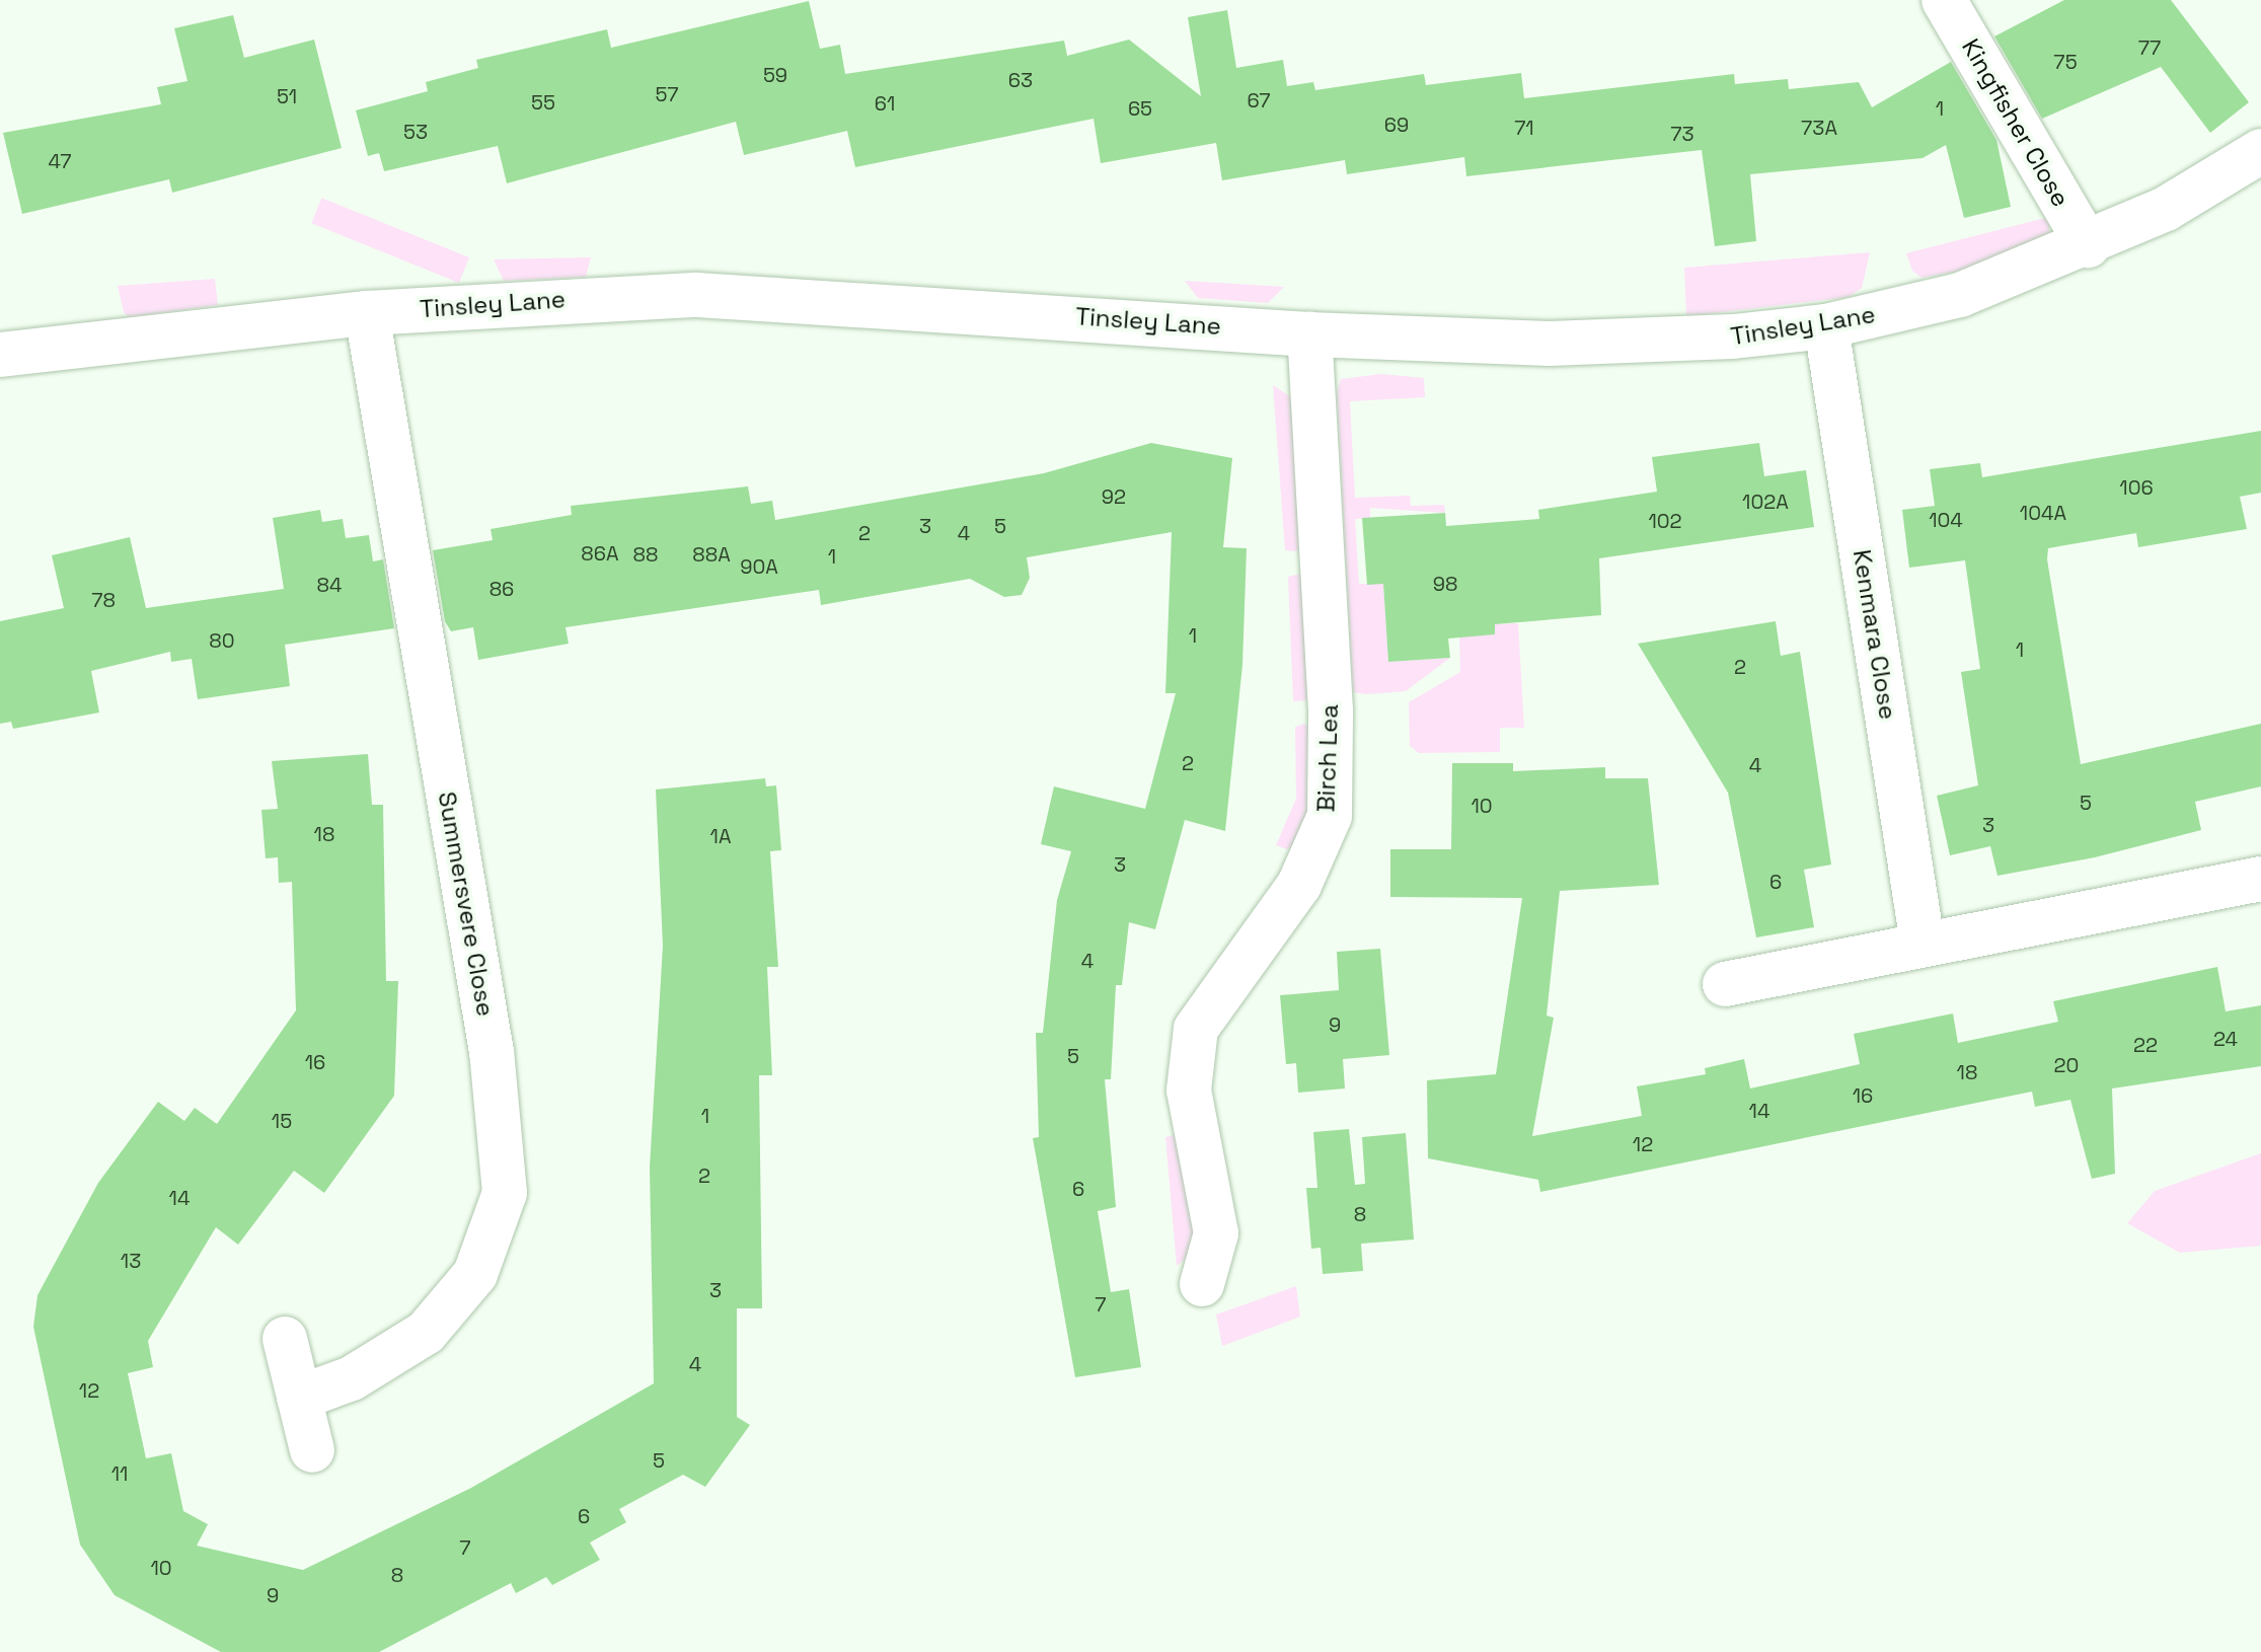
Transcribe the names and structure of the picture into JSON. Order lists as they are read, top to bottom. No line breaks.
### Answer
{"streets":{"street":["Kingfisher Close","Tinsley Lane","Kenmara Close","Birch Lea","Summersvere Close"]},"crossings":[["Kingfisher Close","Tinsley Lane"],["Tinsley Lane","Kenmara Close"],["Tinsley Lane","Birch Lea"],["Tinsley Lane","Summersvere Close"]],"house_numbers":["77","75","59","63","57","51","67","55","61","65","1","69","71","73A","53","73","47","106","92","102A","104A","104","102","3","5","2","4","86A","88","88A","1","90A","98","84","86","78","1","80","1","2","2","4","5","10","3","18","1A","3","6","4","9","24","22","5","16","20","18","16","14","1","15","12","2","6","14","8","13","3","7","4","12","5","11","6","7","10","8","9"]}
